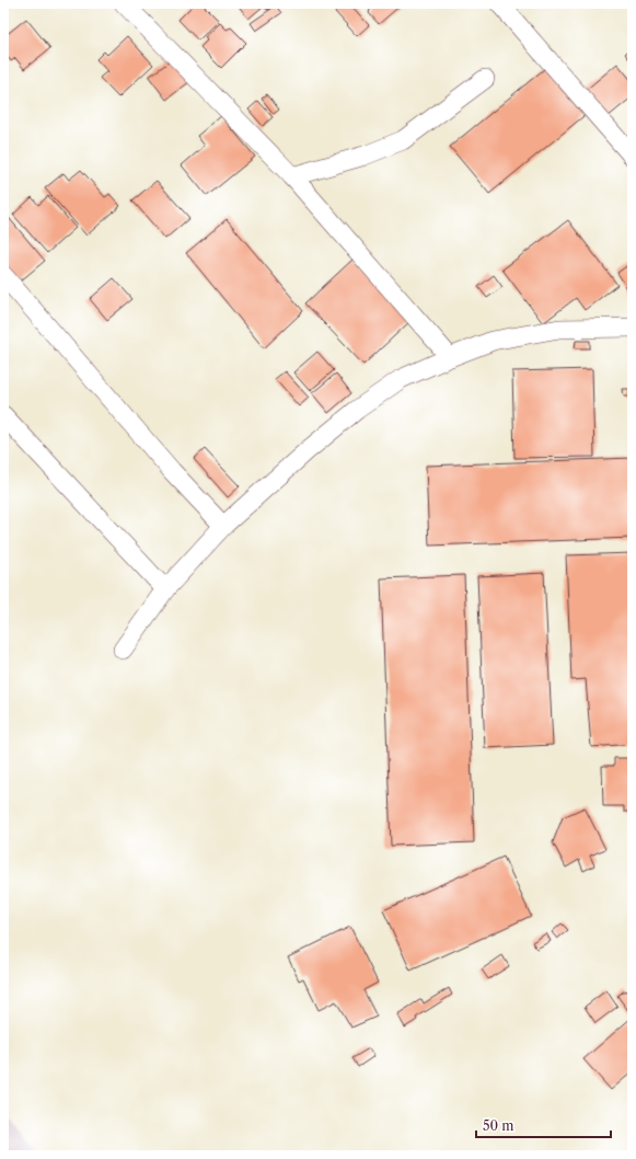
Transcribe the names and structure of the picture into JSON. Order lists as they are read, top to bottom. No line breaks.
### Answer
{"scale_bar":"50 m"}
